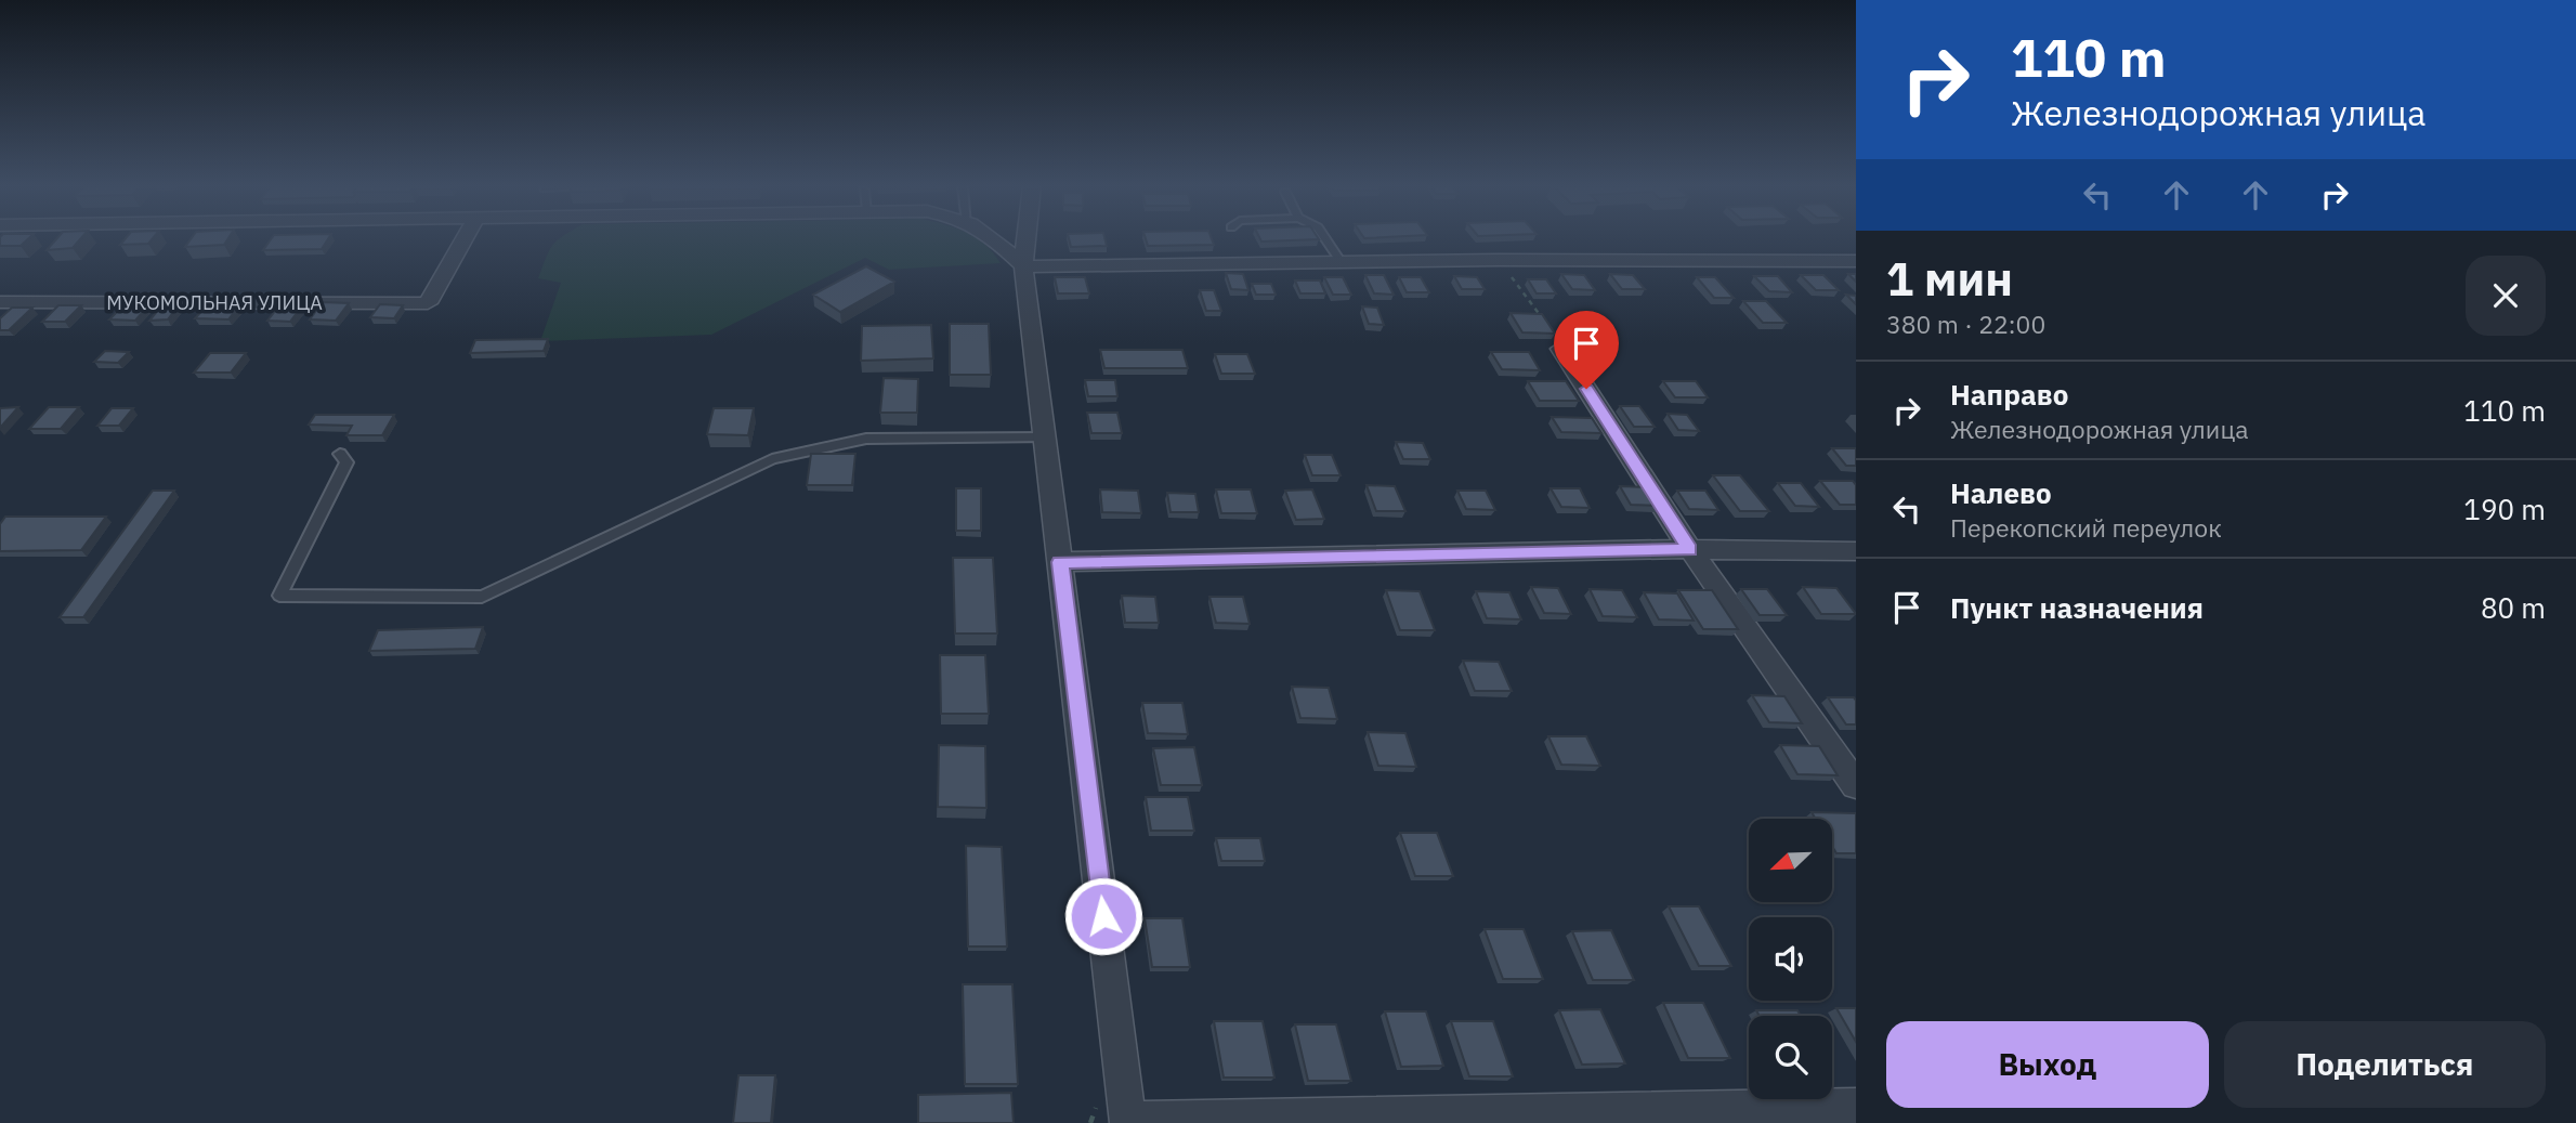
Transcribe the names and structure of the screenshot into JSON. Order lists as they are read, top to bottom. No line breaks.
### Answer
{"streets":{"street":["МУКОМОЛЬНАЯ УЛИЦА"]},"north":"bottom left","page":{"turn":["110 m","Железнодорожная улица"],"heading":["1 мин","380 m · 22:00"],"list":[{"name":"Направо","note":"Железнодорожная улица","value":"110 m"},{"name":"Налево","note":"Перекопский переулок","value":"190 m"},{"name":"Пункт назначения","value":"80 m"}],"buttons":["Выход","Поделиться"]}}
